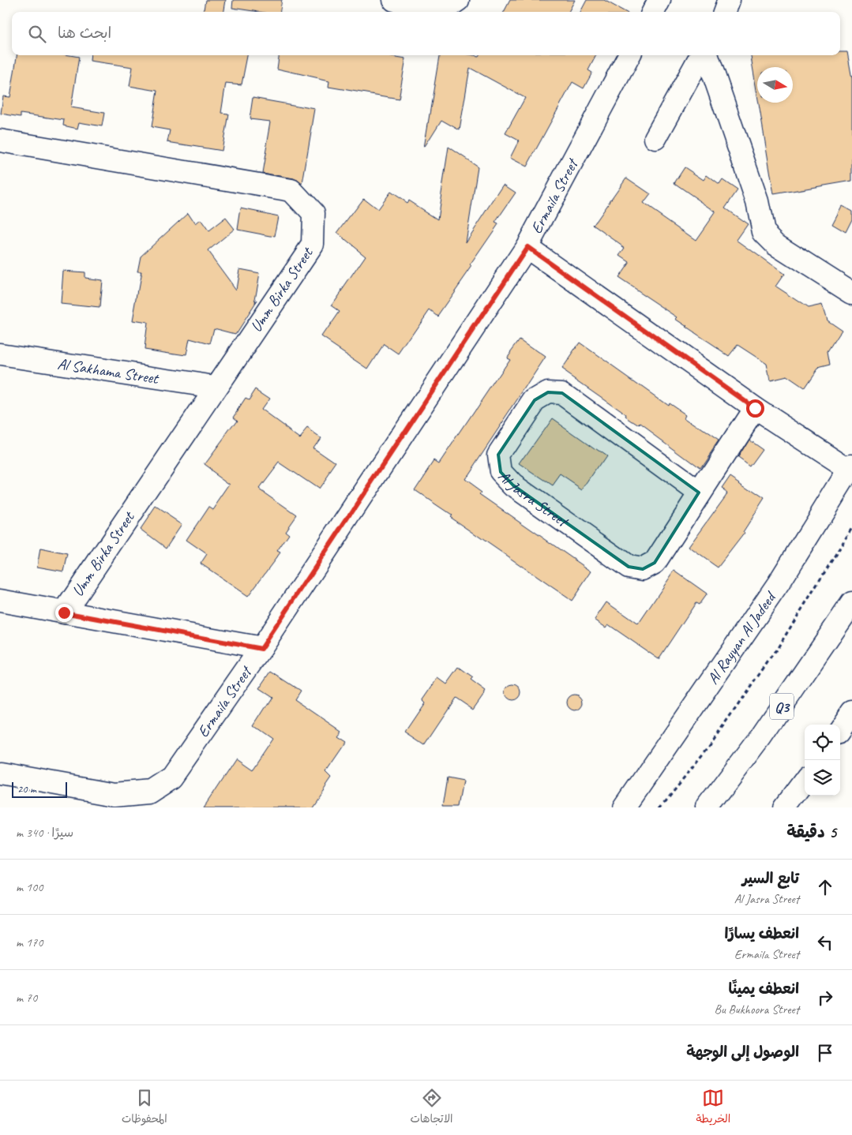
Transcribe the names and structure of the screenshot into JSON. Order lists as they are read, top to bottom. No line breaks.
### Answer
{"streets":{"main road":["Ermaila Street","Umm Birka Street","Al Sakhama Street","Al Jasra Street","Al Rayyan Al Jadeed","Q3"]},"crossings":[["Umm Birka Street","Al Sakhama Street"]],"scale_bar":"20 m","north":"right","page":{"search":"ابحث هنا","scale":"20 m","heading":["5 دقيقة","سيرًا · 340 m"],"list":[["تابع السير","Al Jasra Street","100 m"],["انعطف يسارًا","Ermaila Street","170 m"],["انعطف يمينًا","Bu Bukhoora Street","70 m"],"الوصول إلى الوجهة"],"nav":["الخريطة","الاتجاهات","المحفوظات"]}}
